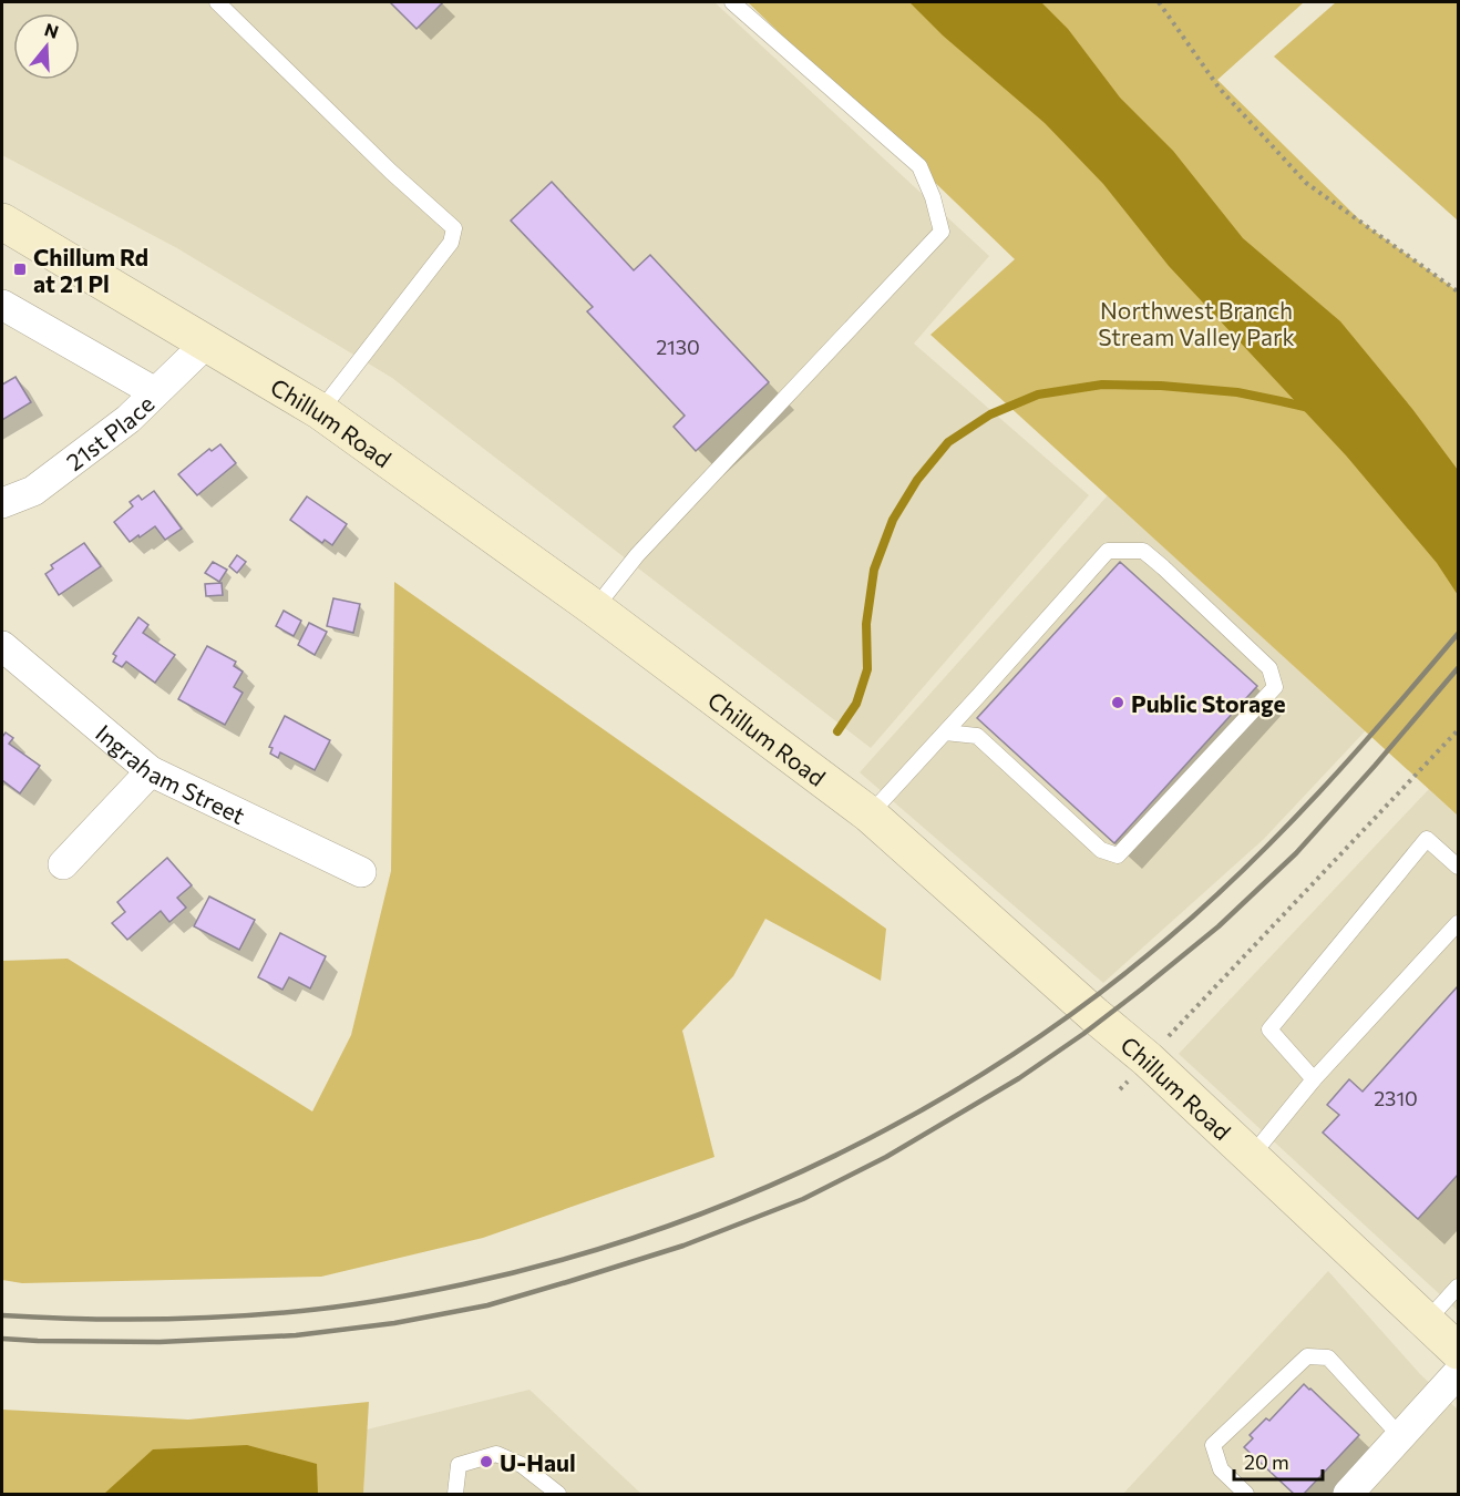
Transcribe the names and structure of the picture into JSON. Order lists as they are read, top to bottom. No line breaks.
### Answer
{"streets":{"main road":["Chillum Road"],"street":["21st Place","Ingraham Street"]},"crossings":[["Chillum Road","21st Place"]],"parks":["Northwest Branch Stream Valley Park"],"places":{"transit":["Chillum Rd at 21 Pl"],"other":["Public Storage","U-Haul"]},"house_numbers":["2130","2310"],"scale_bar":"20 m","north":"top"}
